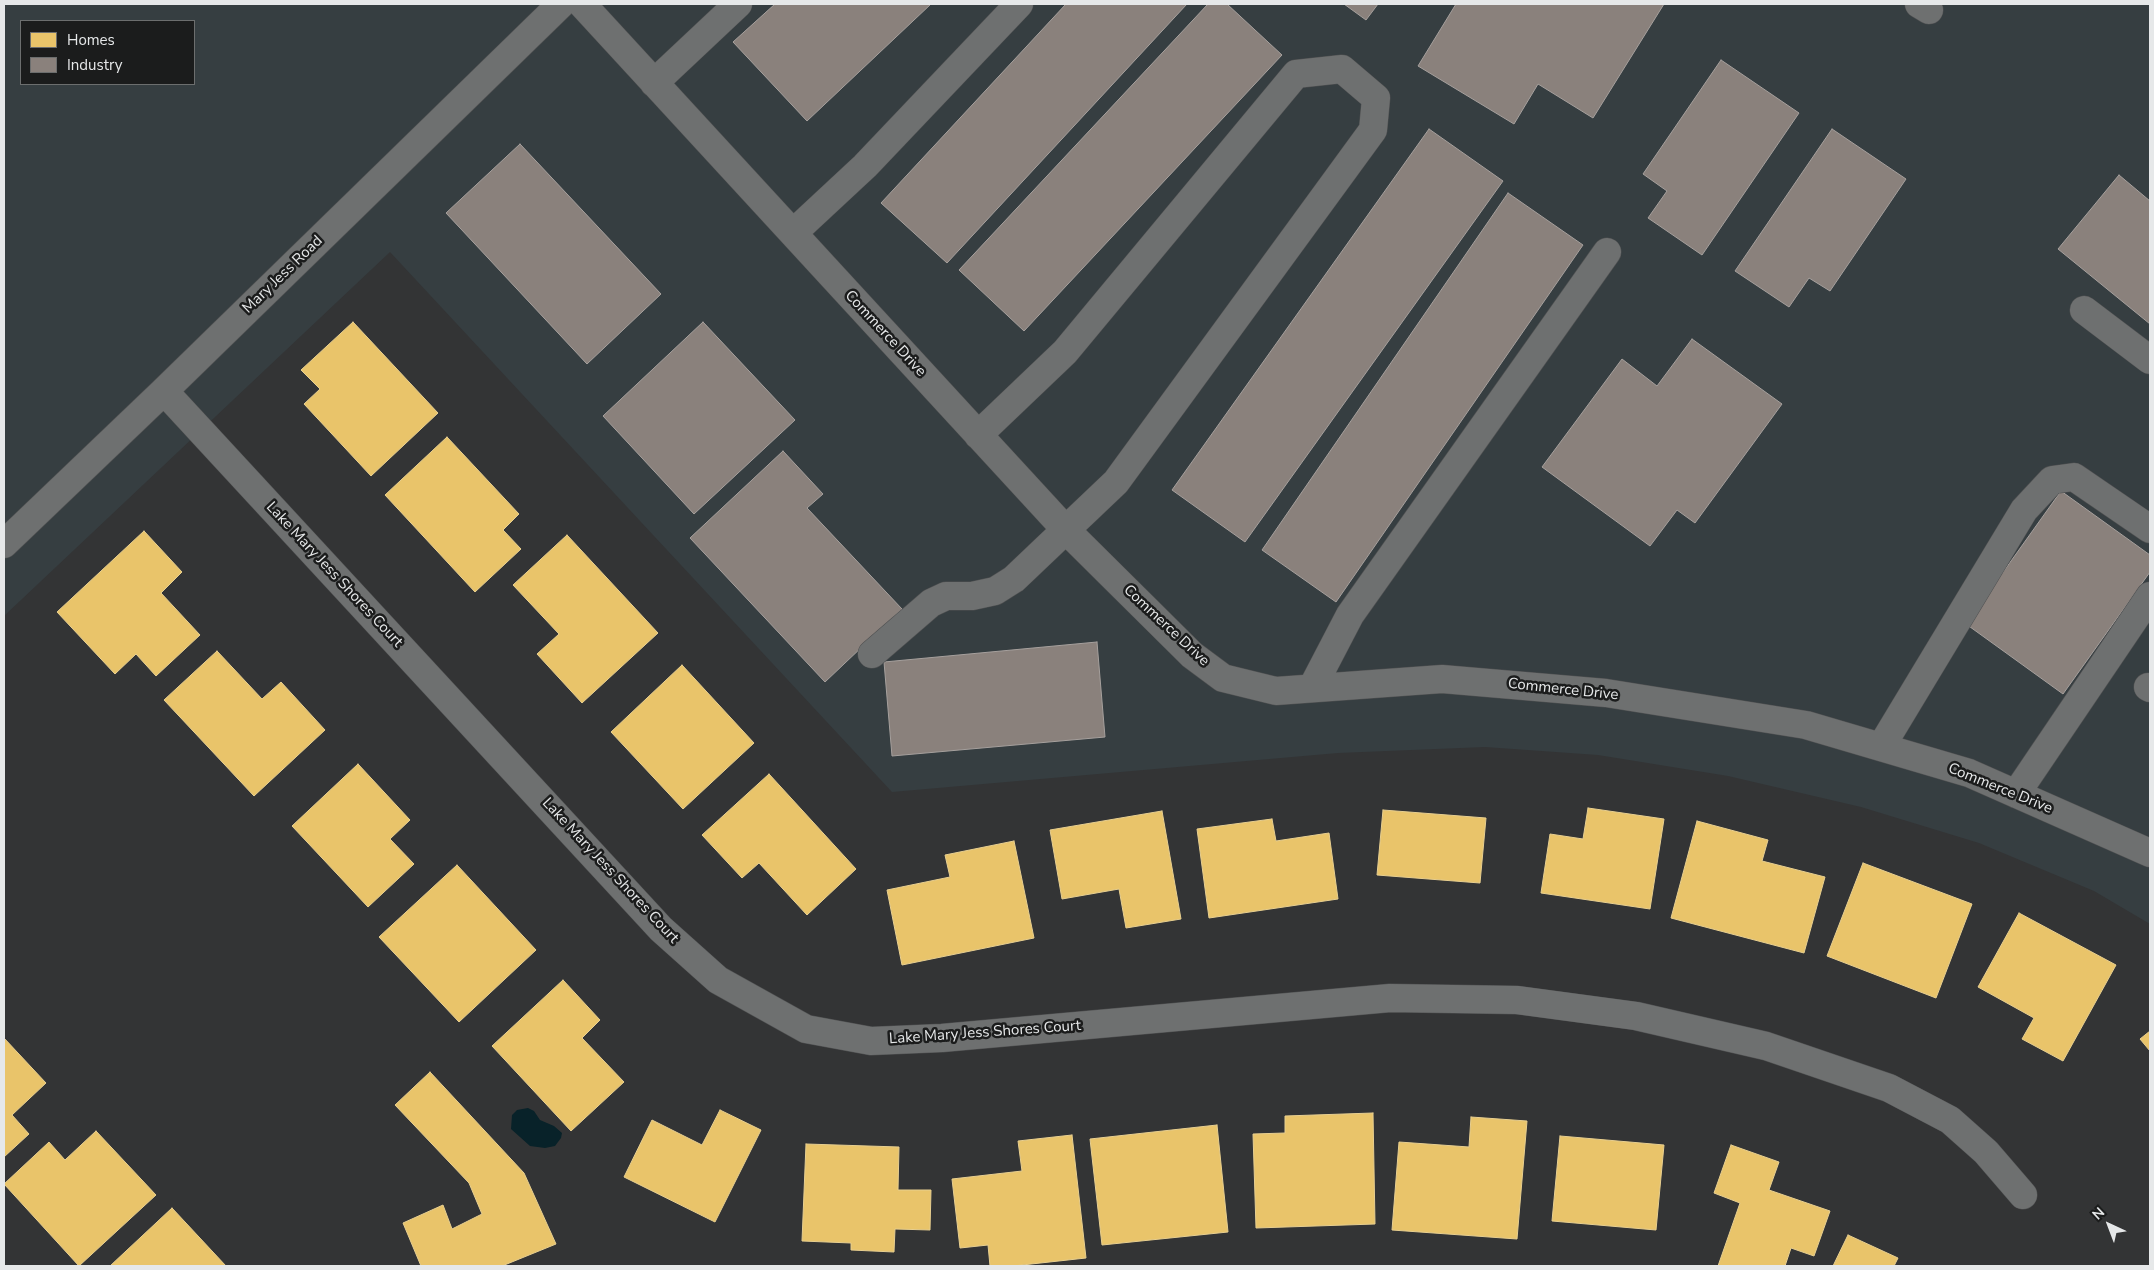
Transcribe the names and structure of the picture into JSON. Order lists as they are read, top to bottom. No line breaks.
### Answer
{"streets":{"street":["Mary Jess Road","Commerce Drive","Lake Mary Jess Shores Court"]},"crossings":[["Mary Jess Road","Lake Mary Jess Shores Court"]],"legend":["Homes","Industry"],"north":"top left"}
